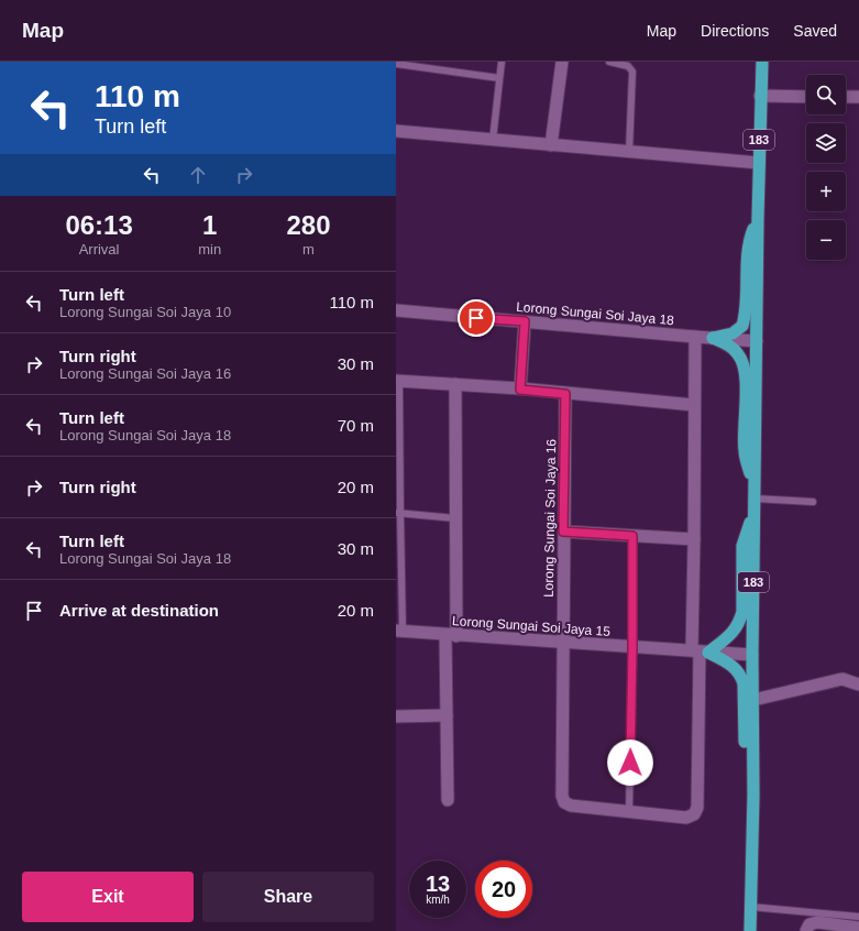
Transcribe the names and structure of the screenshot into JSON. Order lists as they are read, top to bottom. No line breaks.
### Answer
{"streets":{"highway":["183"],"street":["Lorong Sungai Soi Jaya 18","Lorong Sungai Soi Jaya 16","Lorong Sungai Soi Jaya 15"]},"crossings":[["183","Lorong Sungai Soi Jaya 18"],["183","Lorong Sungai Soi Jaya 15"],["Lorong Sungai Soi Jaya 16","Lorong Sungai Soi Jaya 15"]],"page":{"header":"Map","nav":["Map","Directions","Saved"],"turn":["110 m","Turn left"],"map_buttons":["+","−"],"eta":["06:13","Arrival","1","min","280","m"],"list":[{"name":"Turn left","note":"Lorong Sungai Soi Jaya 10","value":"110 m"},{"name":"Turn right","note":"Lorong Sungai Soi Jaya 16","value":"30 m"},{"name":"Turn left","note":"Lorong Sungai Soi Jaya 18","value":"70 m"},{"name":"Turn right","value":"20 m"},{"name":"Turn left","note":"Lorong Sungai Soi Jaya 18","value":"30 m"},{"name":"Arrive at destination","value":"20 m"}],"speed":"13 km/h","limit":"20","buttons":["Exit","Share"]}}
